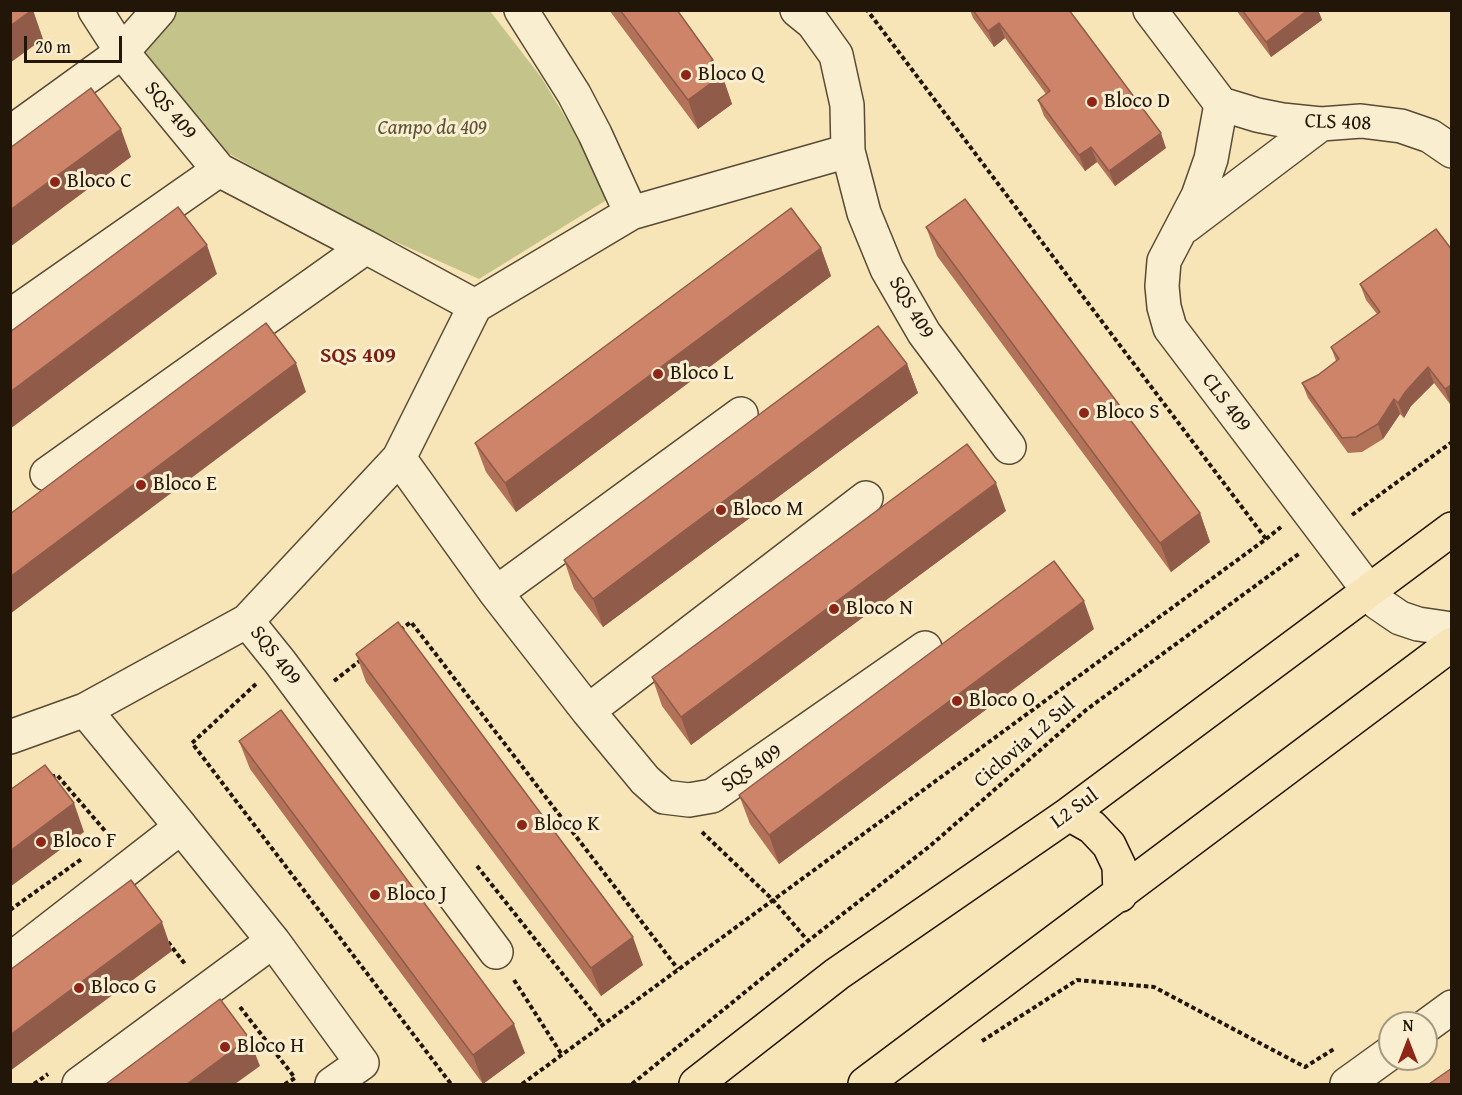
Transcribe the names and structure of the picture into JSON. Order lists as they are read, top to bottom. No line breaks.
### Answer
{"streets":{"main road":["L2 Sul"],"street":["SQS 409","CLS 408","CLS 409"],"path":["Ciclovia L2 Sul"]},"crossings":[["CLS 408","CLS 409"],["CLS 409","Ciclovia L2 Sul"],["CLS 409","L2 Sul"]],"districts":["SQS 409"],"parks":["Campo da 409"],"places":["Bloco Q","Bloco D","Bloco C","Bloco L","Bloco S","Bloco E","Bloco M","Bloco N","Bloco O","Bloco K","Bloco F","Bloco J","Bloco G","Bloco H"],"scale_bar":"20 m","north":"top"}
